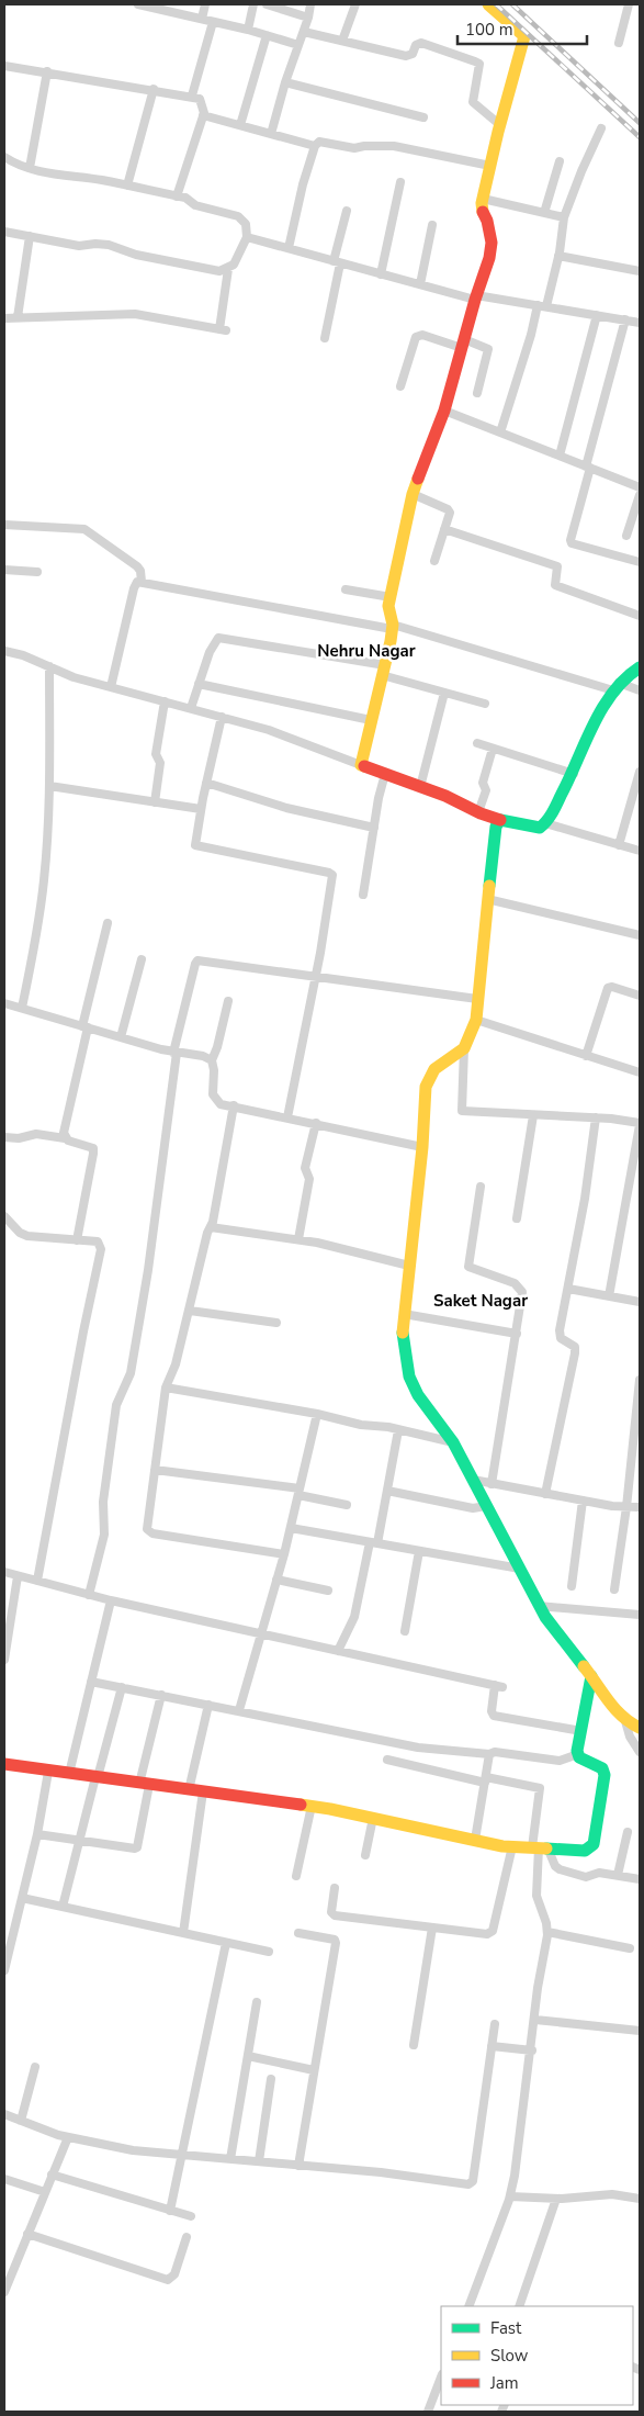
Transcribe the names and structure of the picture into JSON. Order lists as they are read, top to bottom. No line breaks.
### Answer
{"districts":["Nehru Nagar","Saket Nagar"],"legend":["Fast","Slow","Jam"],"scale_bar":"100 m"}
